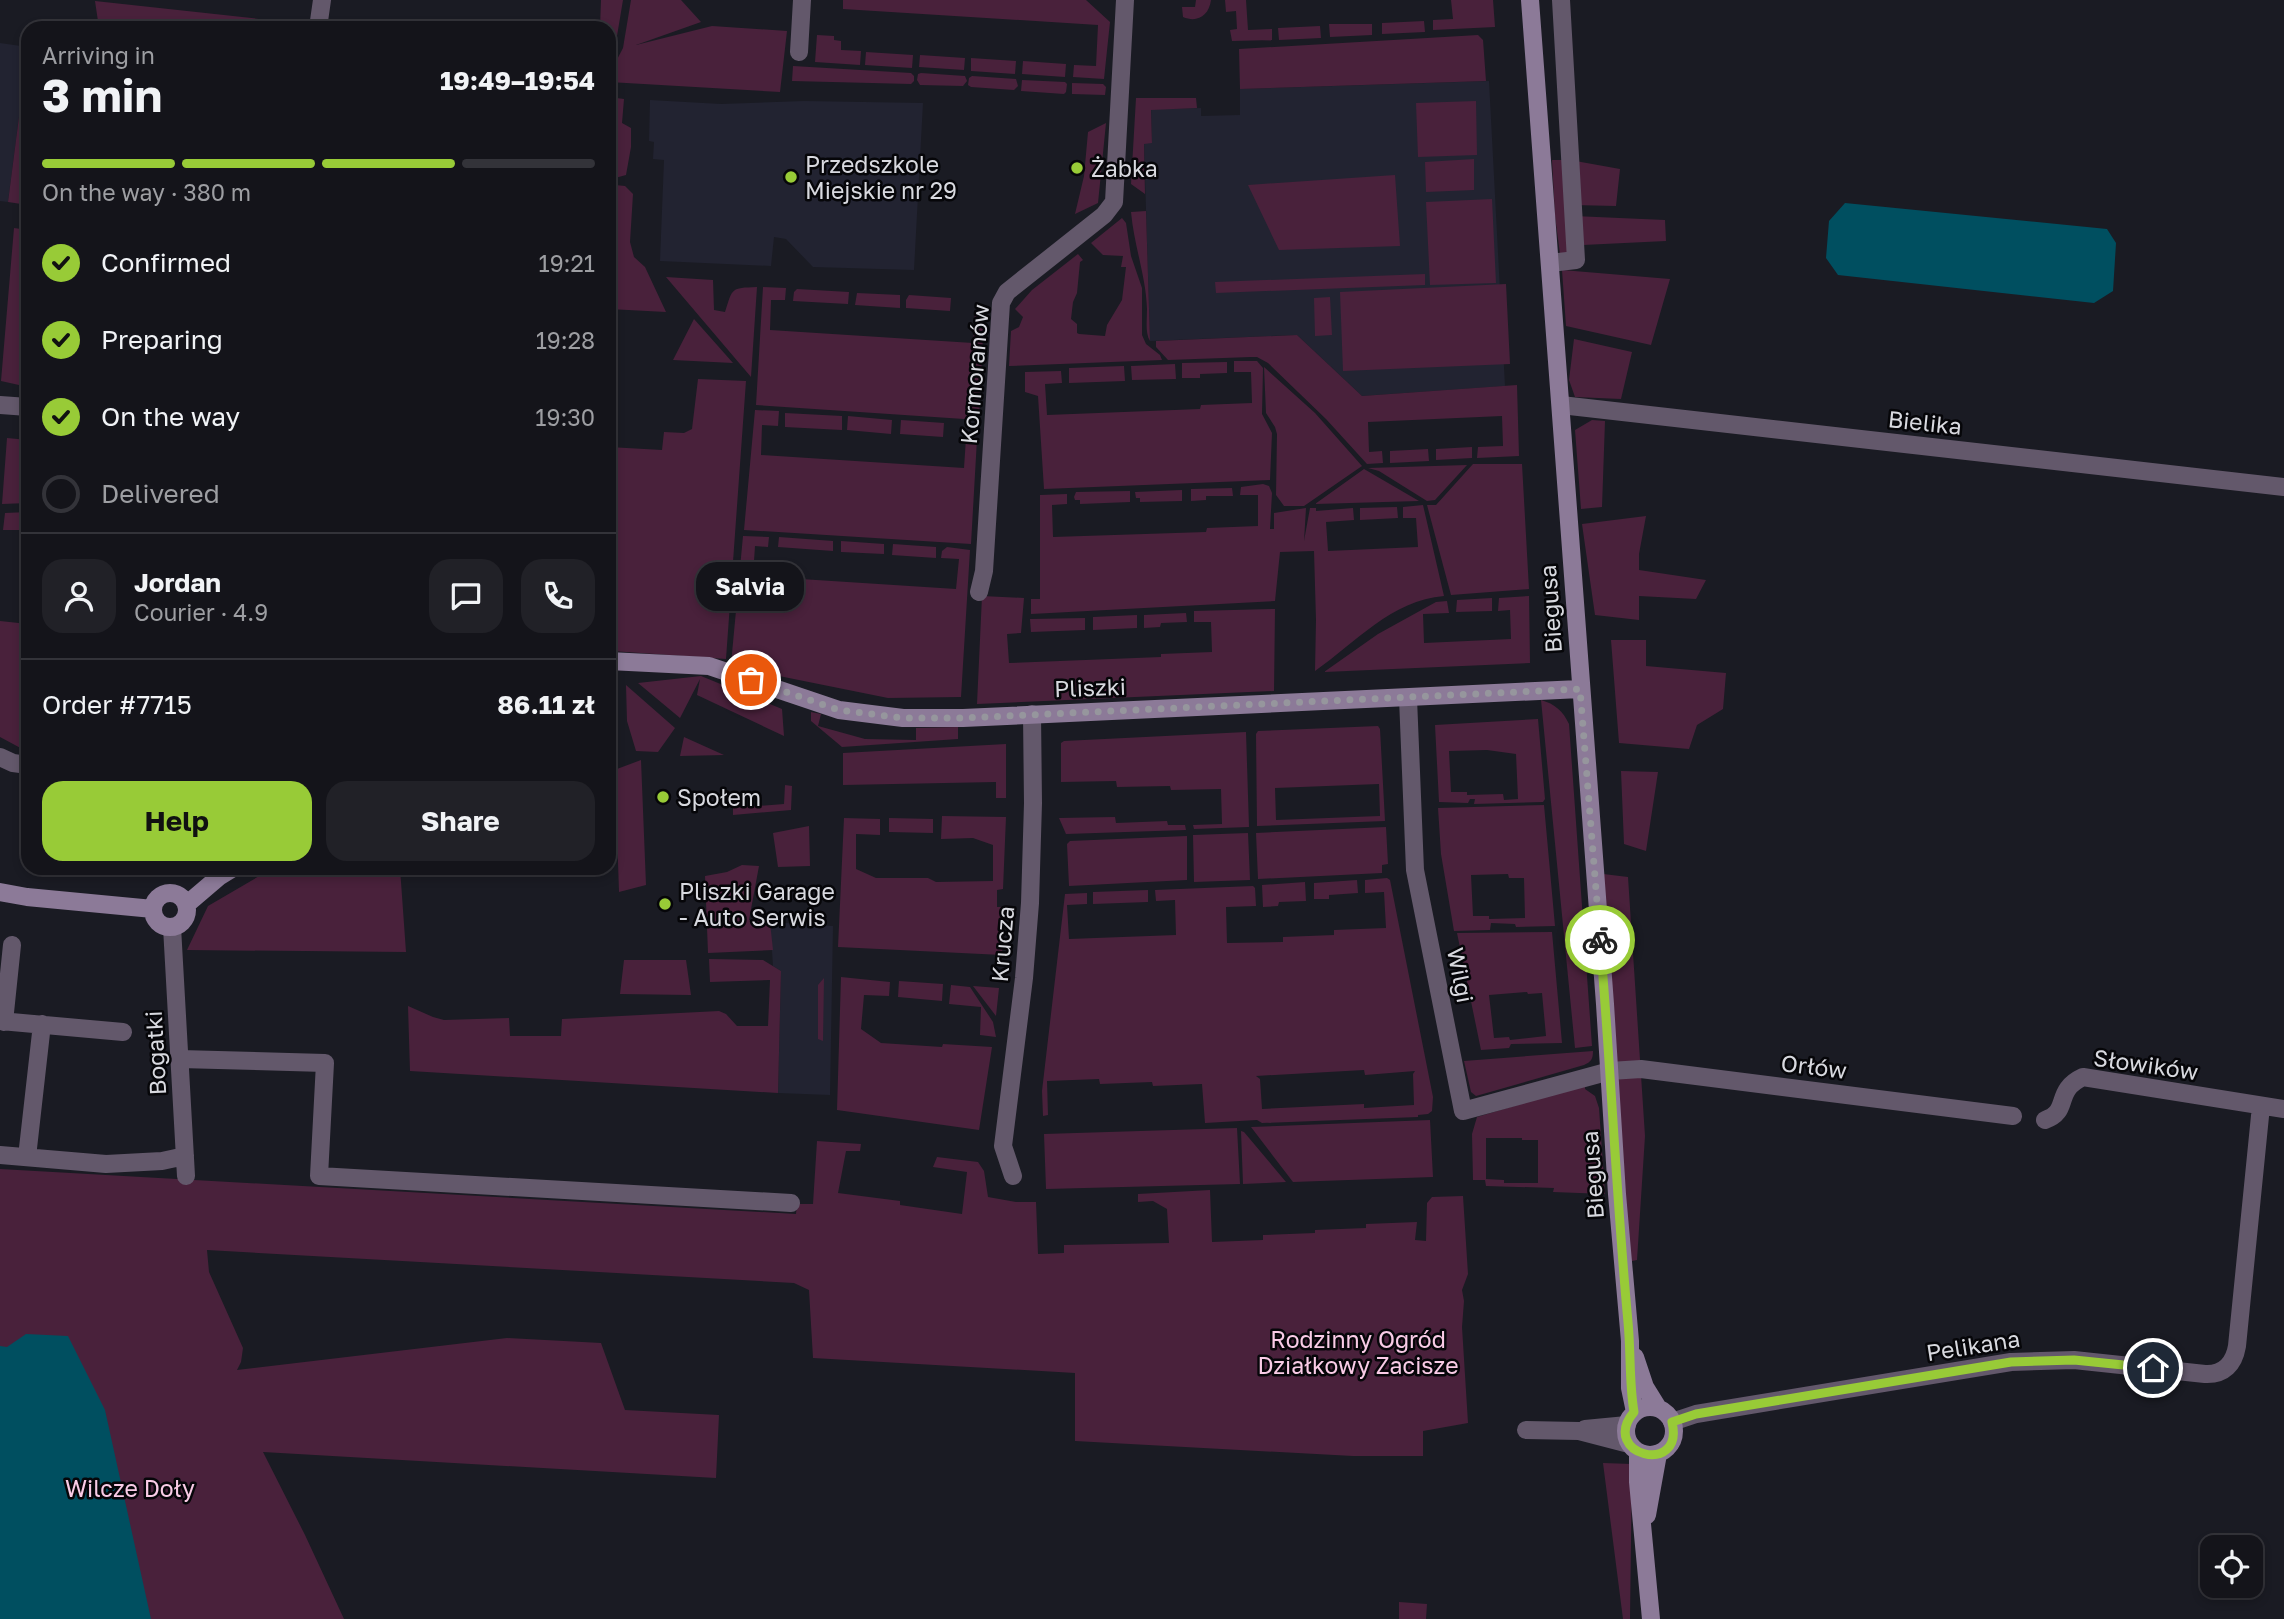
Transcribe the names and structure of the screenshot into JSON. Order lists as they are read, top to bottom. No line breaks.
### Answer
{"streets":{"street":["Kormoranów","Bielika","Biegusa","Pliszki","Krucza","Wilgi","Bogatki","Słowików","Orłów","Pelikana"]},"crossings":[["Bielika","Biegusa"],["Biegusa","Pliszki"],["Biegusa","Wilgi"],["Biegusa","Orłów"],["Biegusa","Pelikana"],["Pliszki","Krucza"],["Pliszki","Wilgi"],["Wilgi","Orłów"],["Słowików","Pelikana"]],"parks":["Rodzinny Ogród Działkowy Zacisze","Wilcze Doły"],"places":["Żabka","Przedszkole Miejskie nr 29","Salvia","Społem","Pliszki Garage - Auto Serwis"],"page":{"heading":["3 min","Arriving in","19:49–19:54"],"panel":["Jordan","Courier · 4.9","Order #7715","86.11 zł"],"bar":"On the way · 380 m","list":[["Confirmed","19:21"],["Preparing","19:28"],["On the way","19:30"],"Delivered"],"bubble":"Salvia","buttons":["Help","Share"]}}
